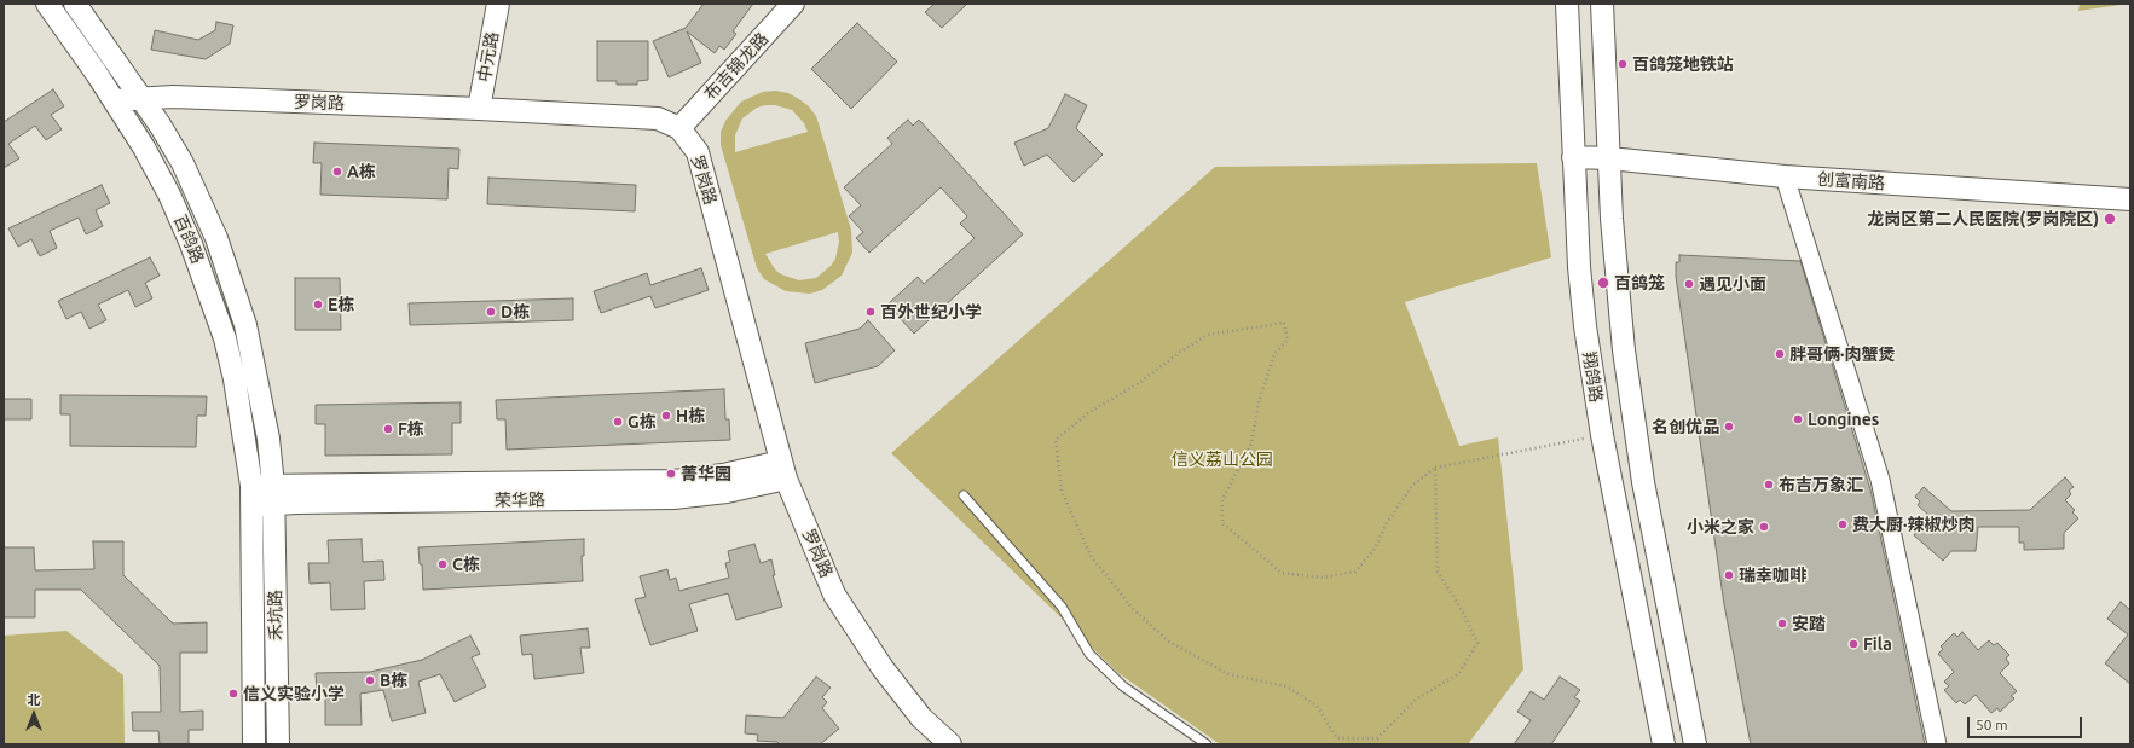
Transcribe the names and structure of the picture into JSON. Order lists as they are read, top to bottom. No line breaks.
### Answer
{"streets":{"street":["中元路","布吉锦龙路","罗岗路","创富南路","百鸽路","翔鸽路","荣华路","禾坑路"]},"crossings":[["中元路","罗岗路"],["布吉锦龙路","罗岗路"],["罗岗路","百鸽路"],["罗岗路","荣华路"],["创富南路","翔鸽路"],["百鸽路","荣华路"],["百鸽路","禾坑路"],["荣华路","禾坑路"]],"parks":["信义荔山公园"],"places":["百鸽笼地铁站","A栋","龙岗区第二人民医院(罗岗院区)","百鸽笼","遇见小面","E栋","D栋","百外世纪小学","胖哥俩·肉蟹煲","H栋","Longines","G栋","名创优品","F栋","菁华园","布吉万象汇","费大厨·辣椒炒肉","小米之家","C栋","瑞幸咖啡","安踏","Fila","B栋","信义实验小学"],"scale_bar":"50 m","north":"top"}
